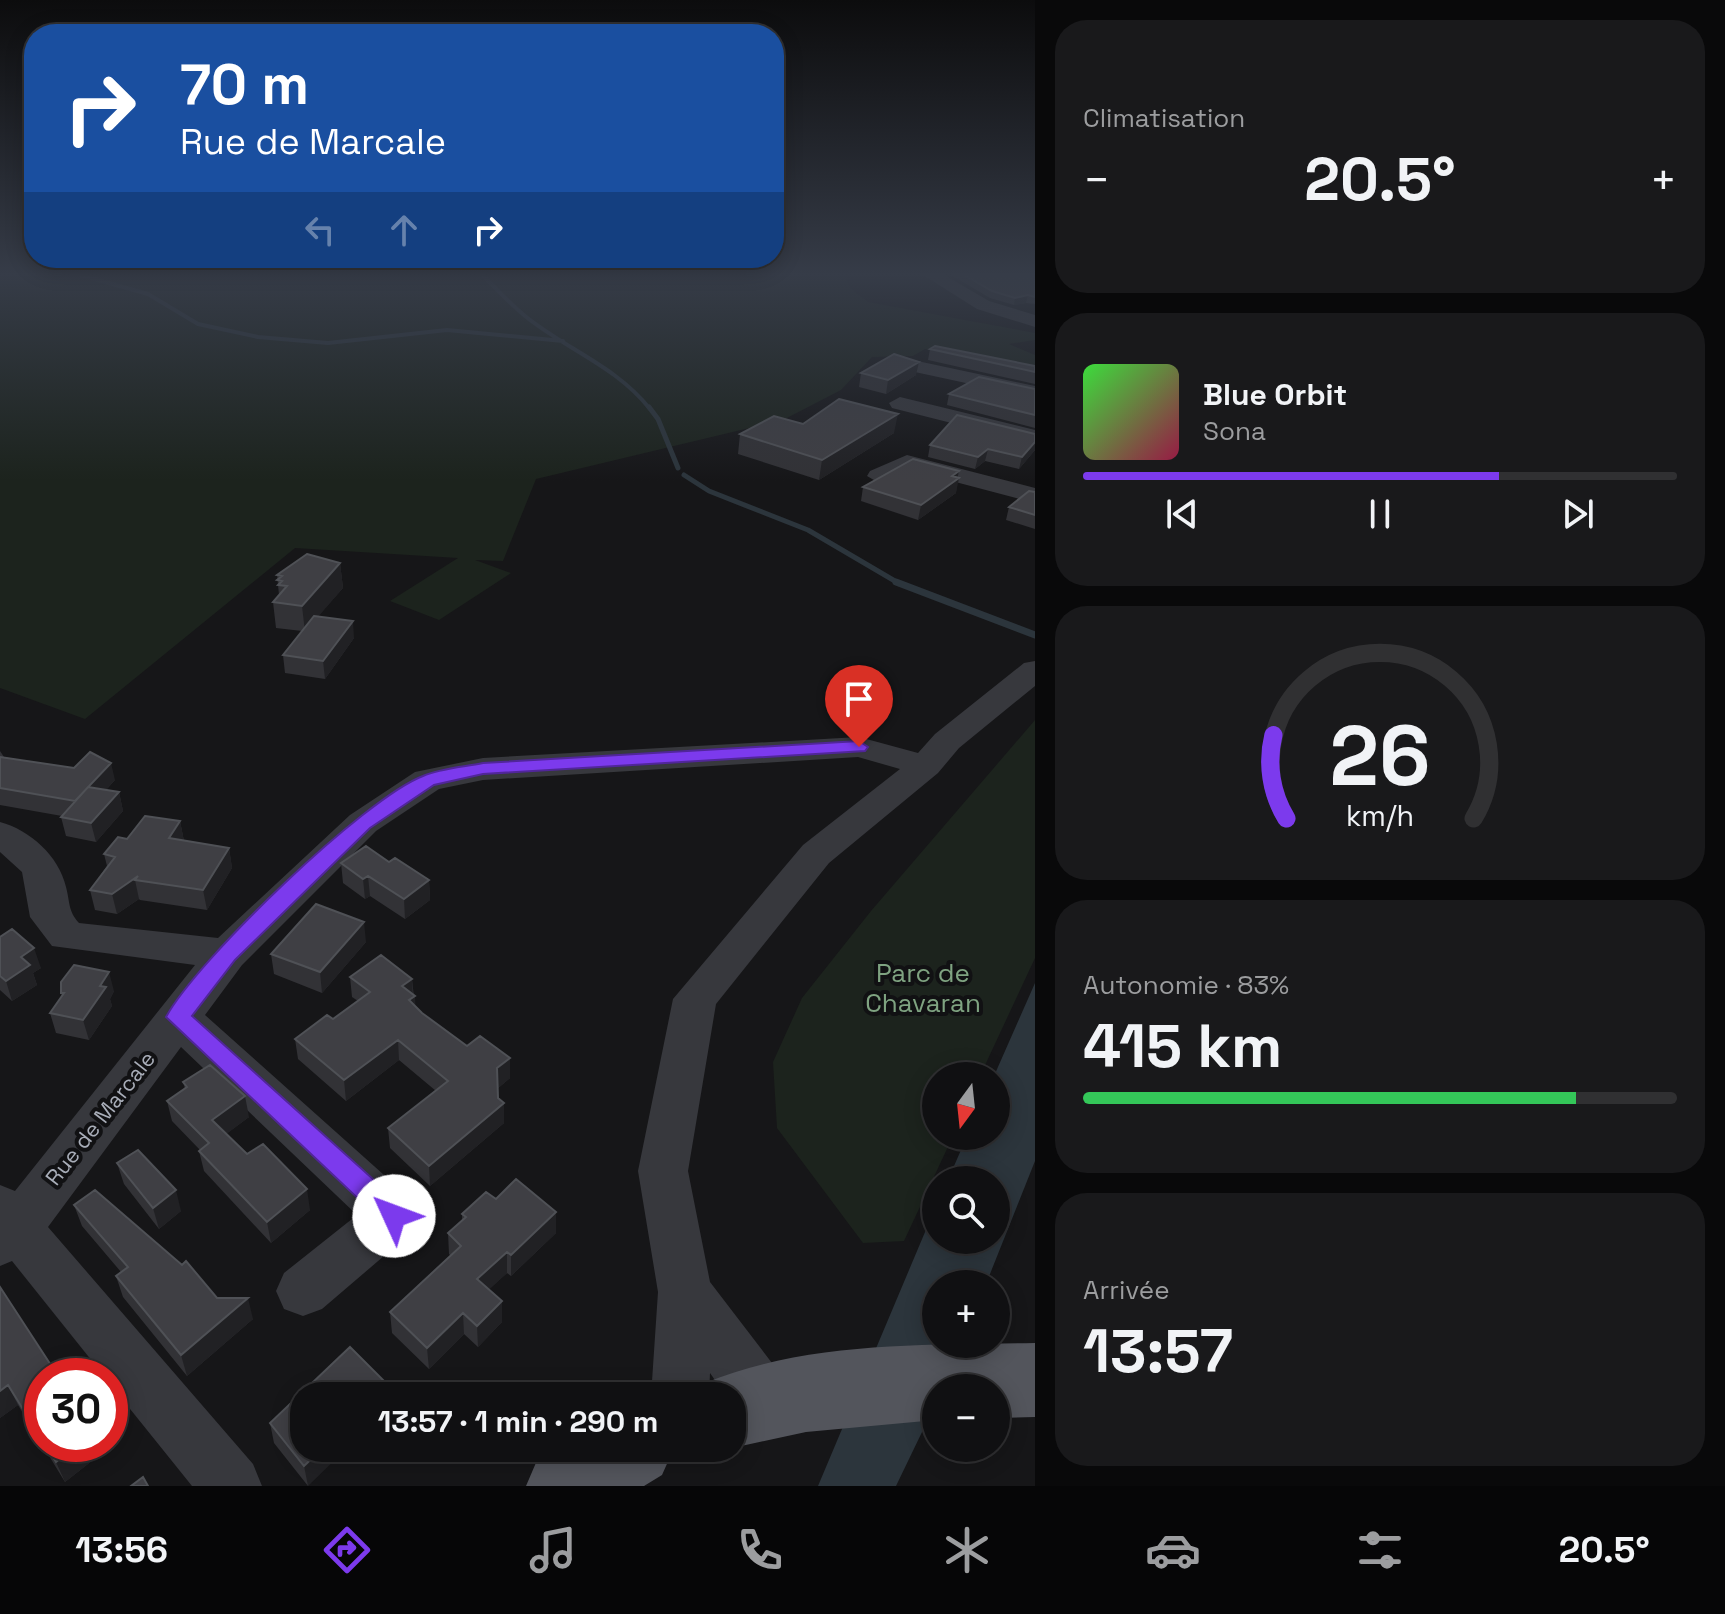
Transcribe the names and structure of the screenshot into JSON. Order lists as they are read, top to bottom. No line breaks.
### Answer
{"streets":{"street":["Rue de Marcale"]},"parks":["Parc de Chavaran"],"north":"bottom","page":{"tile":["Climatisation",["Autonomie · 83%","415 km"],["Arrivée","13:57"]],"turn":["70 m","Rue de Marcale"],"heat":["−","20.5°","+"],"song":["Blue Orbit","Sona"],"map_buttons":["+","−"],"limit":"30","trip":"13:57 · 1 min · 290 m","tabs":["13:56","20.5°"],"gauge":["26","km/h"]}}
